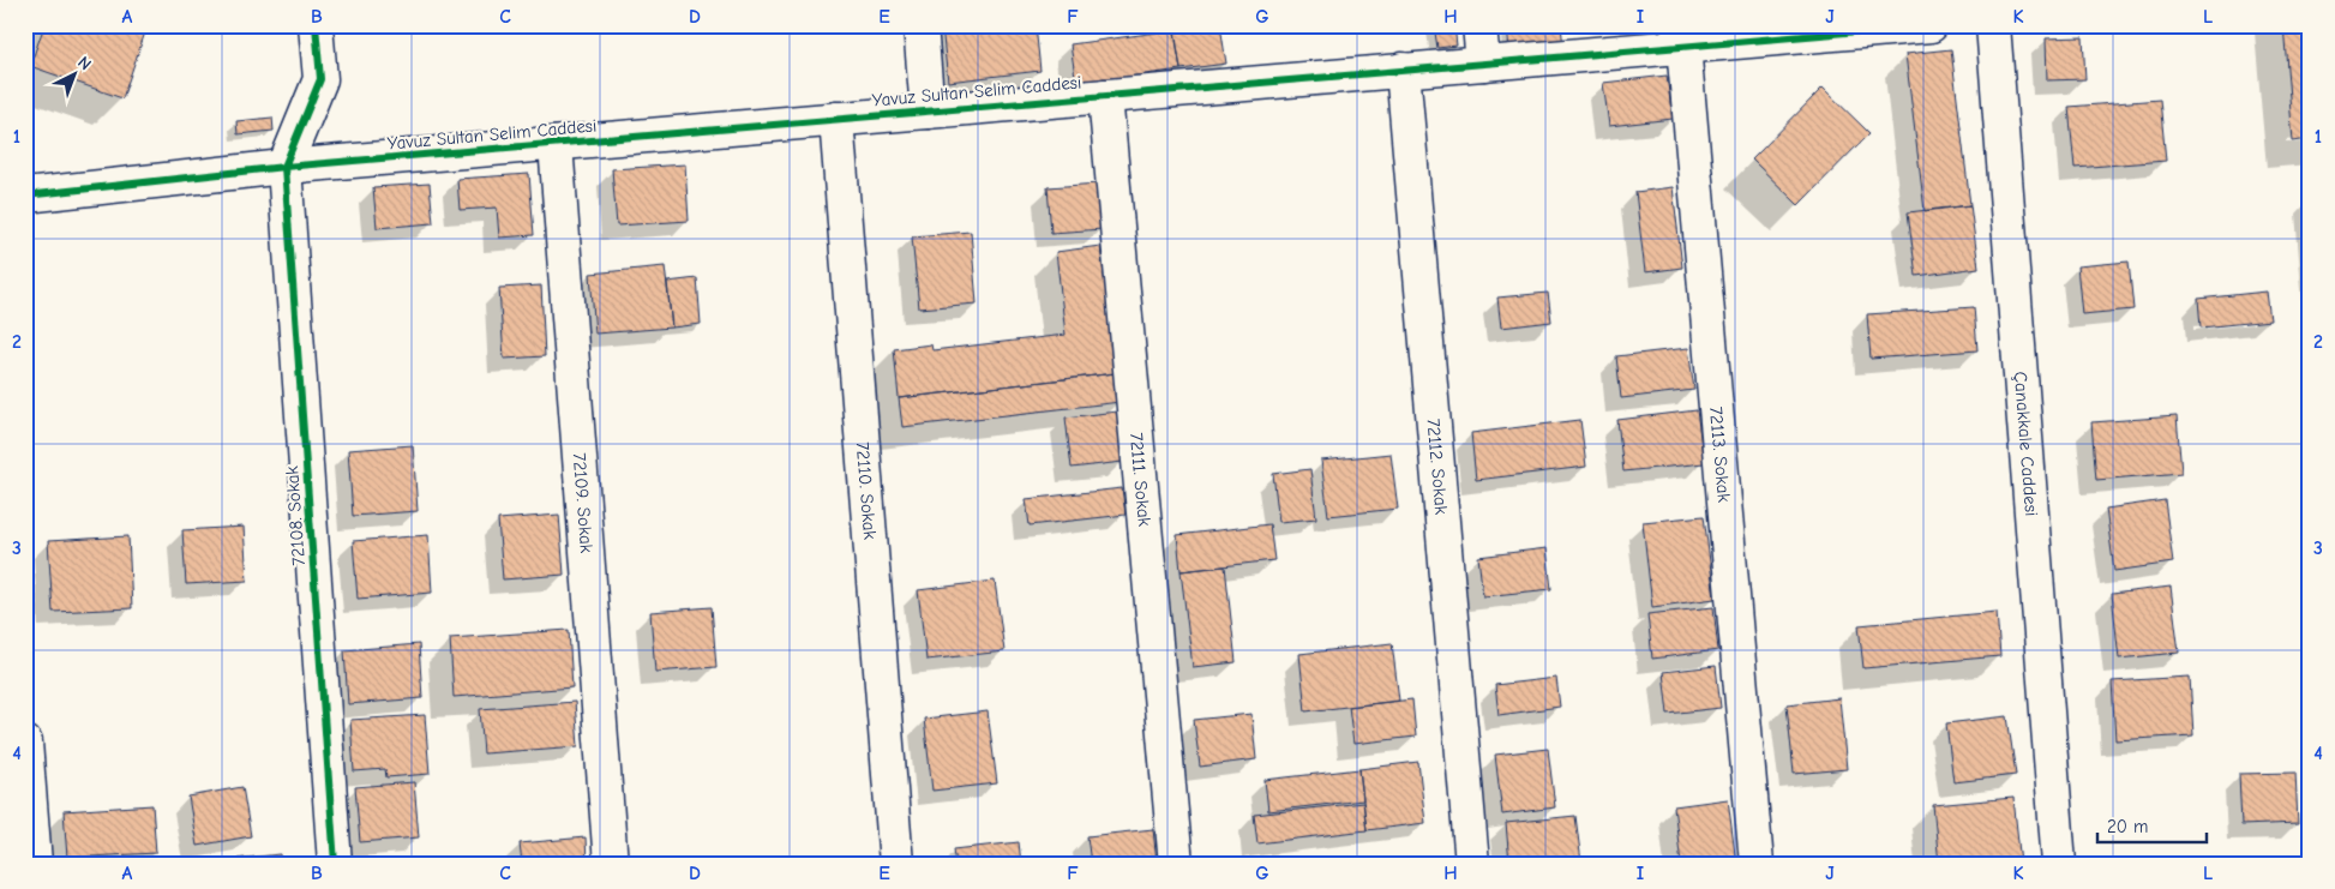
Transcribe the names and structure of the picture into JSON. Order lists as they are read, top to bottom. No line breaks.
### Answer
{"streets":{"street":["Yavuz Sultan Selim Caddesi","Çanakkale Caddesi","72113. Sokak","72112. Sokak","72111. Sokak","72110. Sokak","72109. Sokak","72108. Sokak"]},"crossings":[["Yavuz Sultan Selim Caddesi","72113. Sokak"],["Yavuz Sultan Selim Caddesi","72112. Sokak"],["Yavuz Sultan Selim Caddesi","72111. Sokak"],["Yavuz Sultan Selim Caddesi","72110. Sokak"],["Yavuz Sultan Selim Caddesi","72109. Sokak"],["Yavuz Sultan Selim Caddesi","72108. Sokak"]],"scale_bar":"20 m","north":"top right","grid":{"columns":["A","B","C","D","E","F","G","H","I","J","K","L"],"rows":["1","2","3","4"]}}
